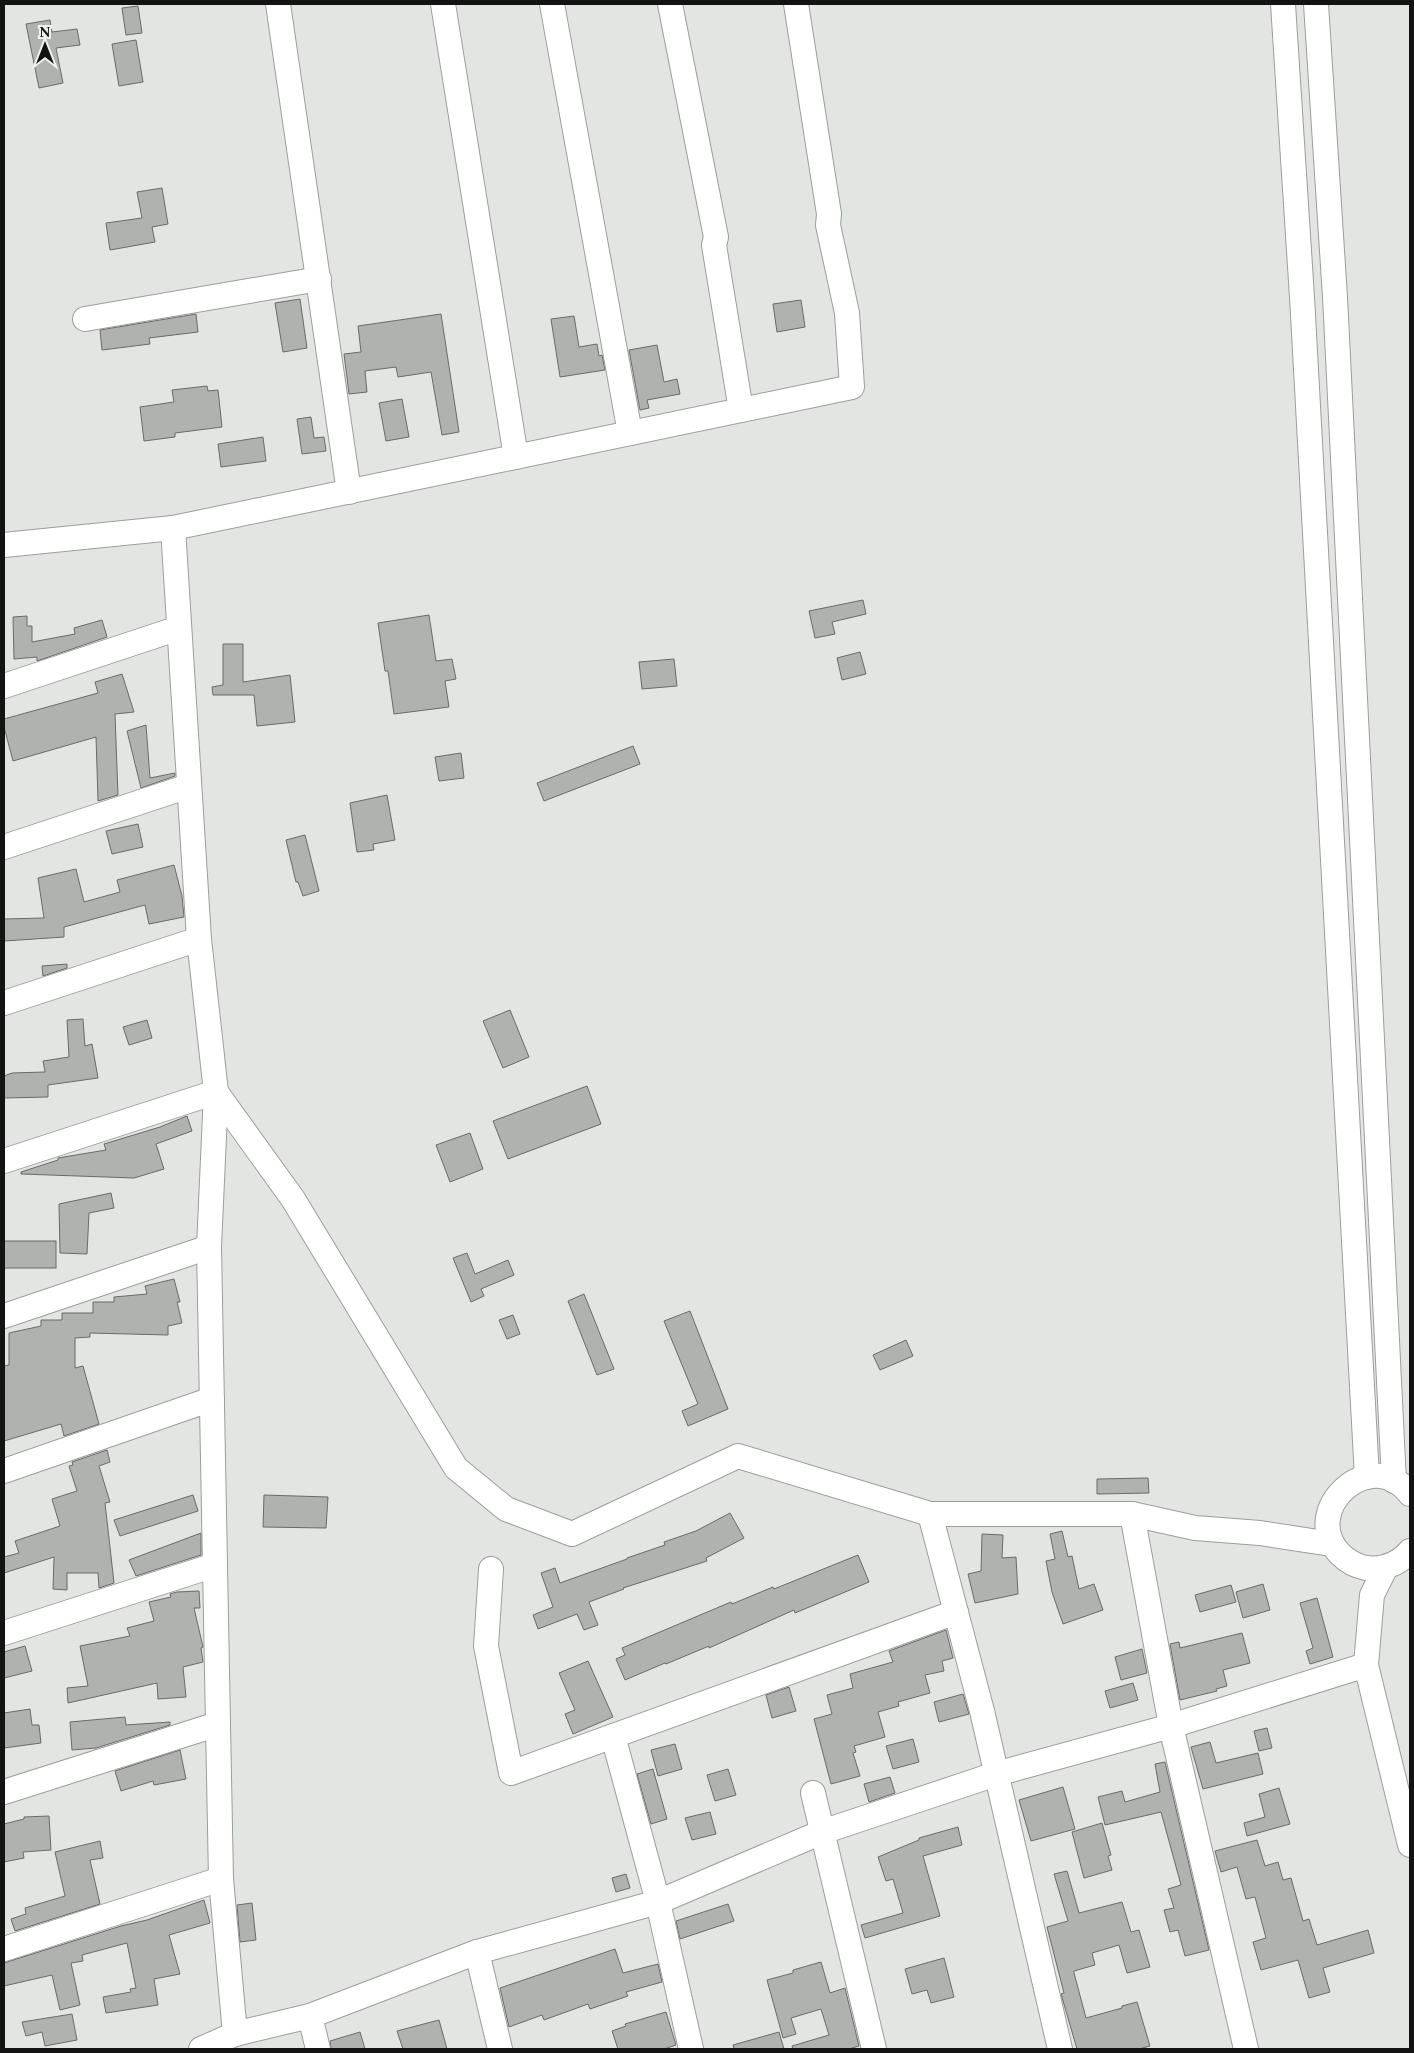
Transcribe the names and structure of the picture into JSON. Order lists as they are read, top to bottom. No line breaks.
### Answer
{"north":"top"}
